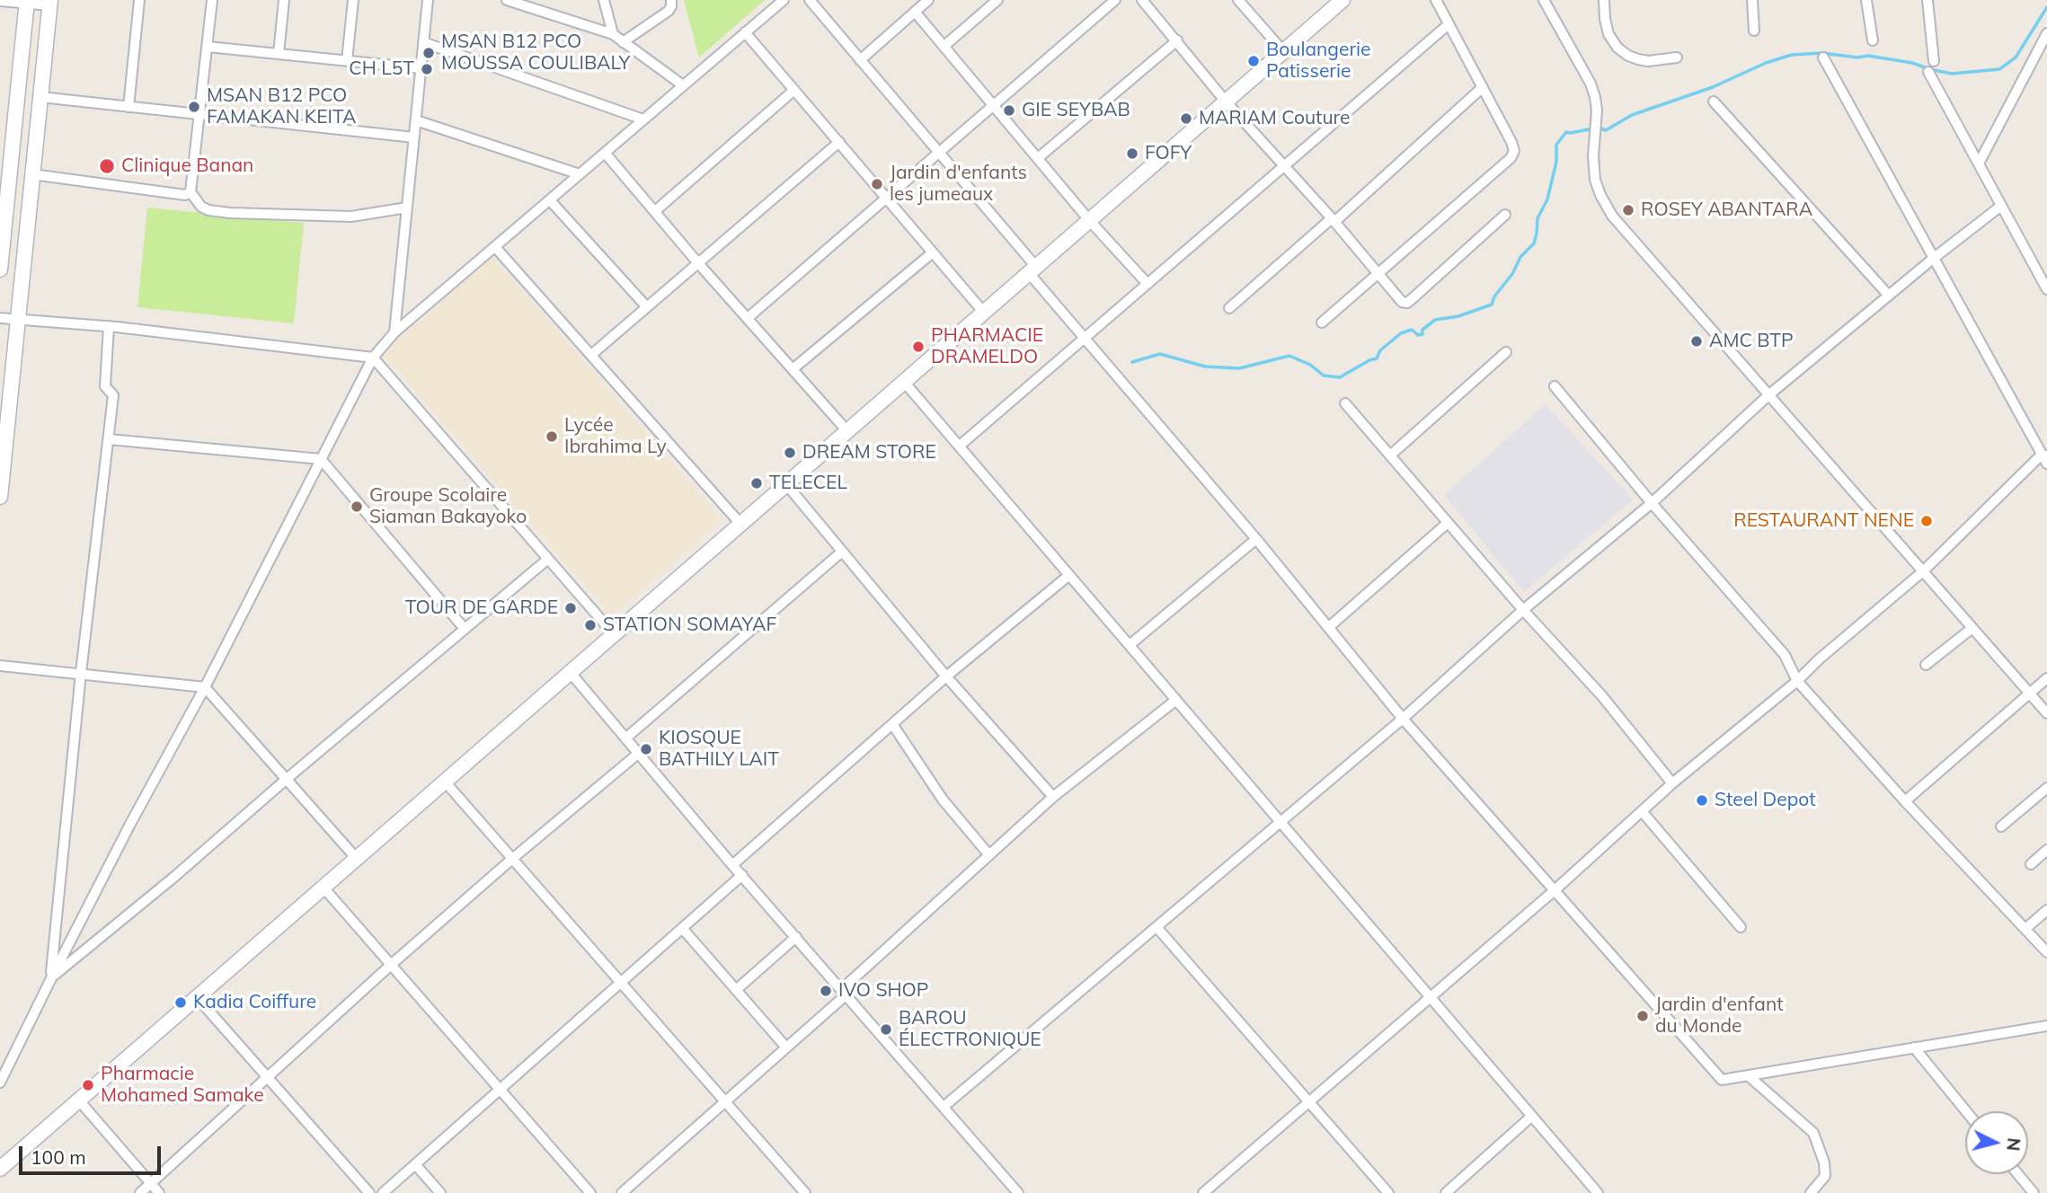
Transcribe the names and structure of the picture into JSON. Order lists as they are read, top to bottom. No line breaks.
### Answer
{"places":["MSAN B12 PCO MOUSSA COULIBALY","Boulangerie Patisserie","CH L5T","MSAN B12 PCO FAMAKAN KEITA","GIE SEYBAB","MARIAM Couture","FOFY","Clinique Banan","Jardin d'enfants les jumeaux","ROSEY ABANTARA","AMC BTP","PHARMACIE DRAMELDO","Lycée Ibrahima Ly","DREAM STORE","TELECEL","Groupe Scolaire Siaman Bakayoko","RESTAURANT NENE","TOUR DE GARDE","STATION SOMAYAF","KIOSQUE BATHILY LAIT","Steel Depot","IVO SHOP","Kadia Coiffure","Jardin d'enfant du Monde","BAROU ÉLECTRONIQUE","Pharmacie Mohamed Samake"],"scale_bar":"100 m","north":"right"}
